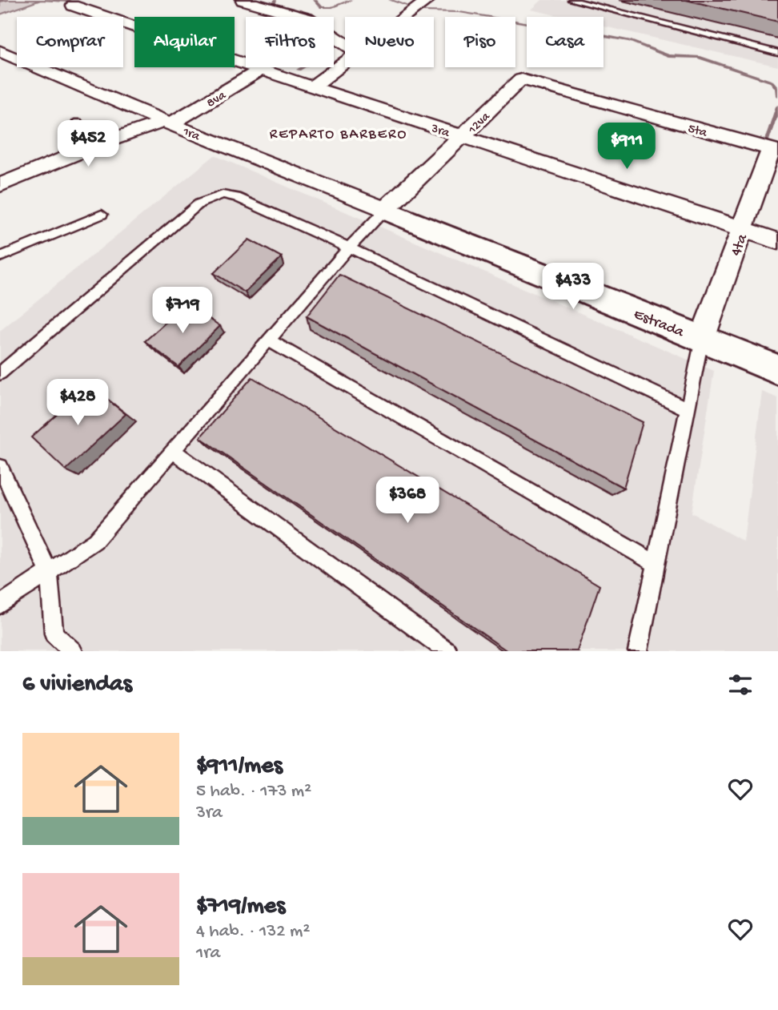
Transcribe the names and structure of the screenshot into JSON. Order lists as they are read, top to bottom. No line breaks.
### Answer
{"streets":{"street":["8va","12va","3ra","5ta","1ra","4ta","Estrada"]},"crossings":[["8va","3ra"],["8va","1ra"],["12va","3ra"],["12va","5ta"],["12va","1ra"],["12va","Estrada"],["3ra","4ta"],["5ta","4ta"],["1ra","Estrada"],["4ta","Estrada"]],"districts":["REPARTO BARBERO"],"page":{"chip":["Comprar","Alquilar","Filtros","Nuevo","Piso","Casa"],"price":["$452","$911","$433","$719","$428","$368"],"heading":"6 viviendas","list":[{"name":"$911/mes","note":"5 hab. · 173 m² · 3ra"},{"name":"$719/mes","note":"4 hab. · 132 m² · 1ra"}]}}
